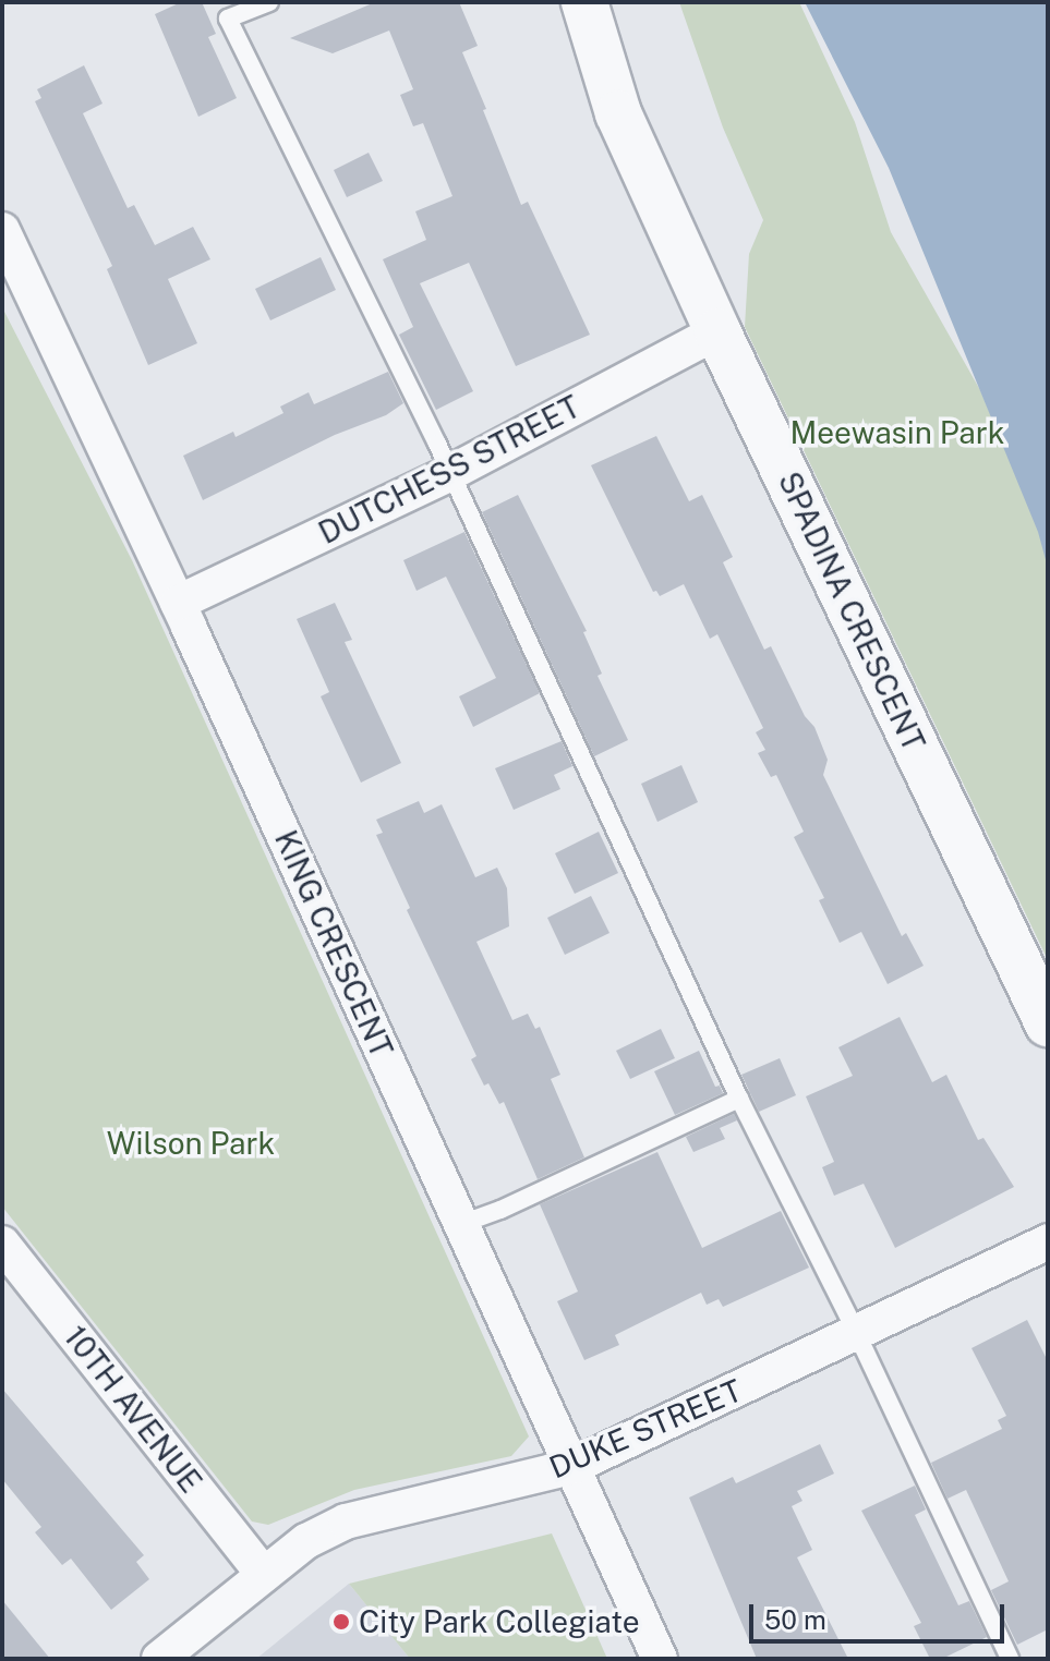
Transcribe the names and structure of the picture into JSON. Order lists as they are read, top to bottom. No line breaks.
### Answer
{"streets":{"street":["DUTCHESS STREET","SPADINA CRESCENT","KING CRESCENT","10TH AVENUE","DUKE STREET"]},"crossings":[["DUTCHESS STREET","SPADINA CRESCENT"],["DUTCHESS STREET","KING CRESCENT"],["KING CRESCENT","DUKE STREET"],["10TH AVENUE","DUKE STREET"]],"parks":["Meewasin Park","Wilson Park"],"places":["City Park Collegiate"],"scale_bar":"50 m"}
